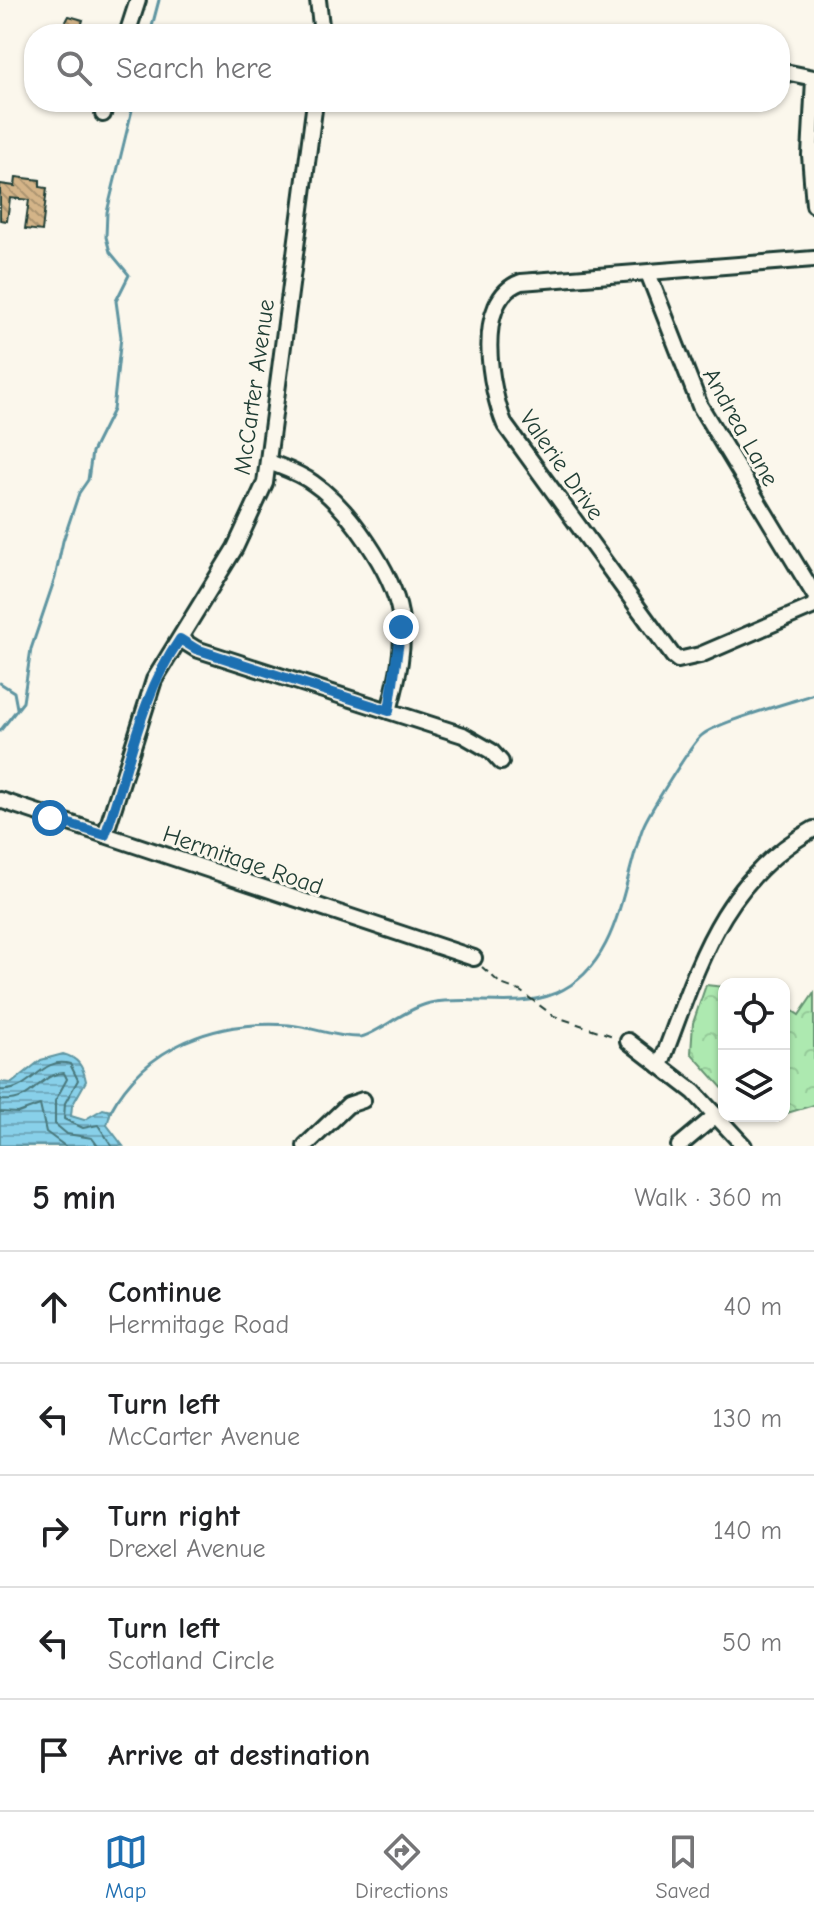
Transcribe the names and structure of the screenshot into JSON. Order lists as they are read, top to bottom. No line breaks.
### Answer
{"streets":{"street":["McCarter Avenue","Andrea Lane","Valerie Drive","Hermitage Road"]},"crossings":[["McCarter Avenue","Hermitage Road"],["Andrea Lane","Valerie Drive"]],"page":{"search":"Search here","heading":["5 min","Walk · 360 m"],"list":[["Continue","Hermitage Road","40 m"],["Turn left","McCarter Avenue","130 m"],["Turn right","Drexel Avenue","140 m"],["Turn left","Scotland Circle","50 m"],"Arrive at destination"],"nav":["Map","Directions","Saved"]}}
